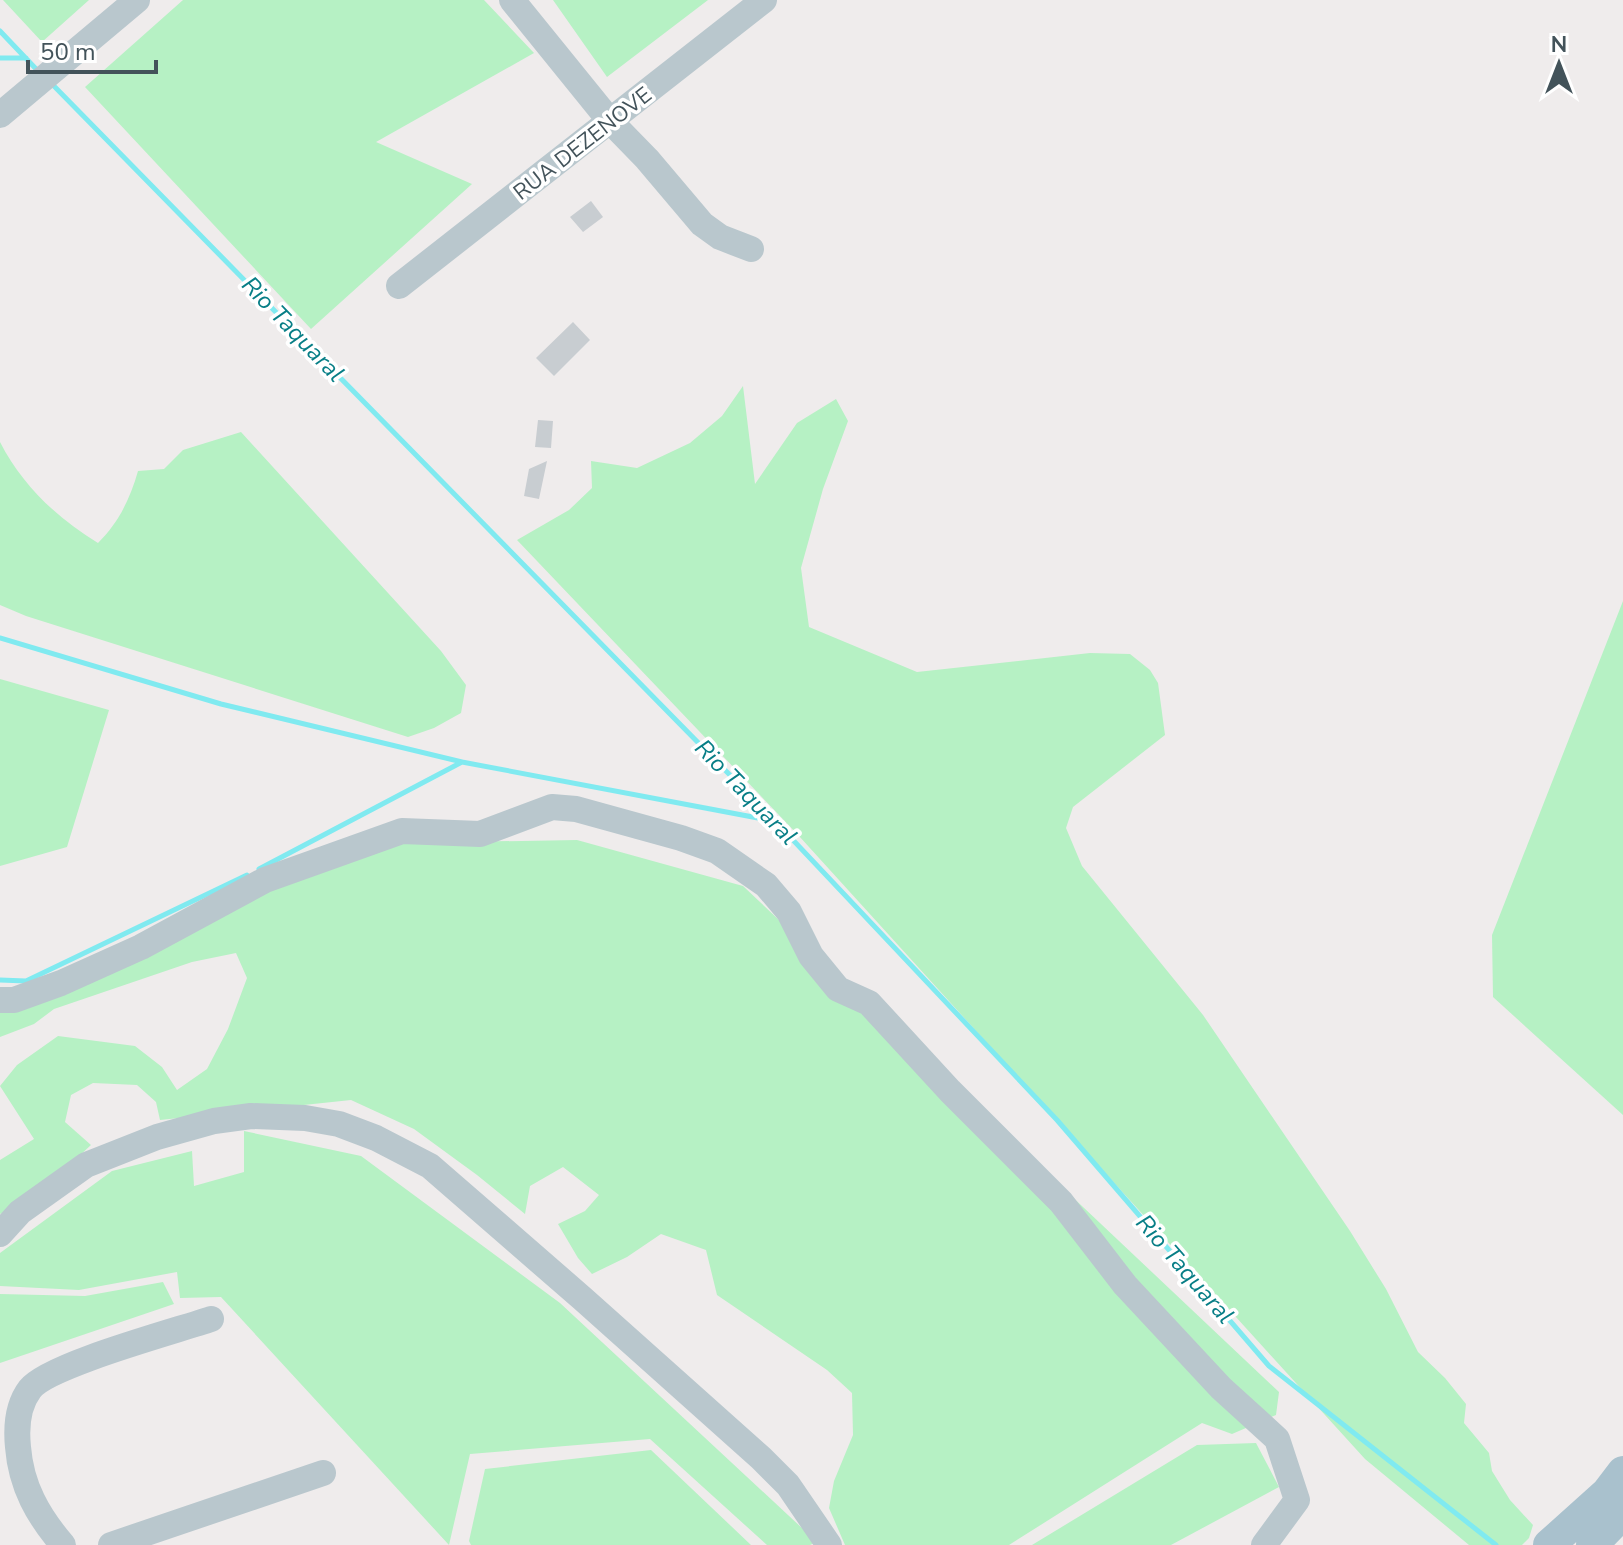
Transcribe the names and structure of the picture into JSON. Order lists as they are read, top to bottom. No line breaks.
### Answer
{"streets":{"street":["RUA DEZENOVE"]},"water":["Rio Taquaral"],"scale_bar":"50 m","north":"top"}
